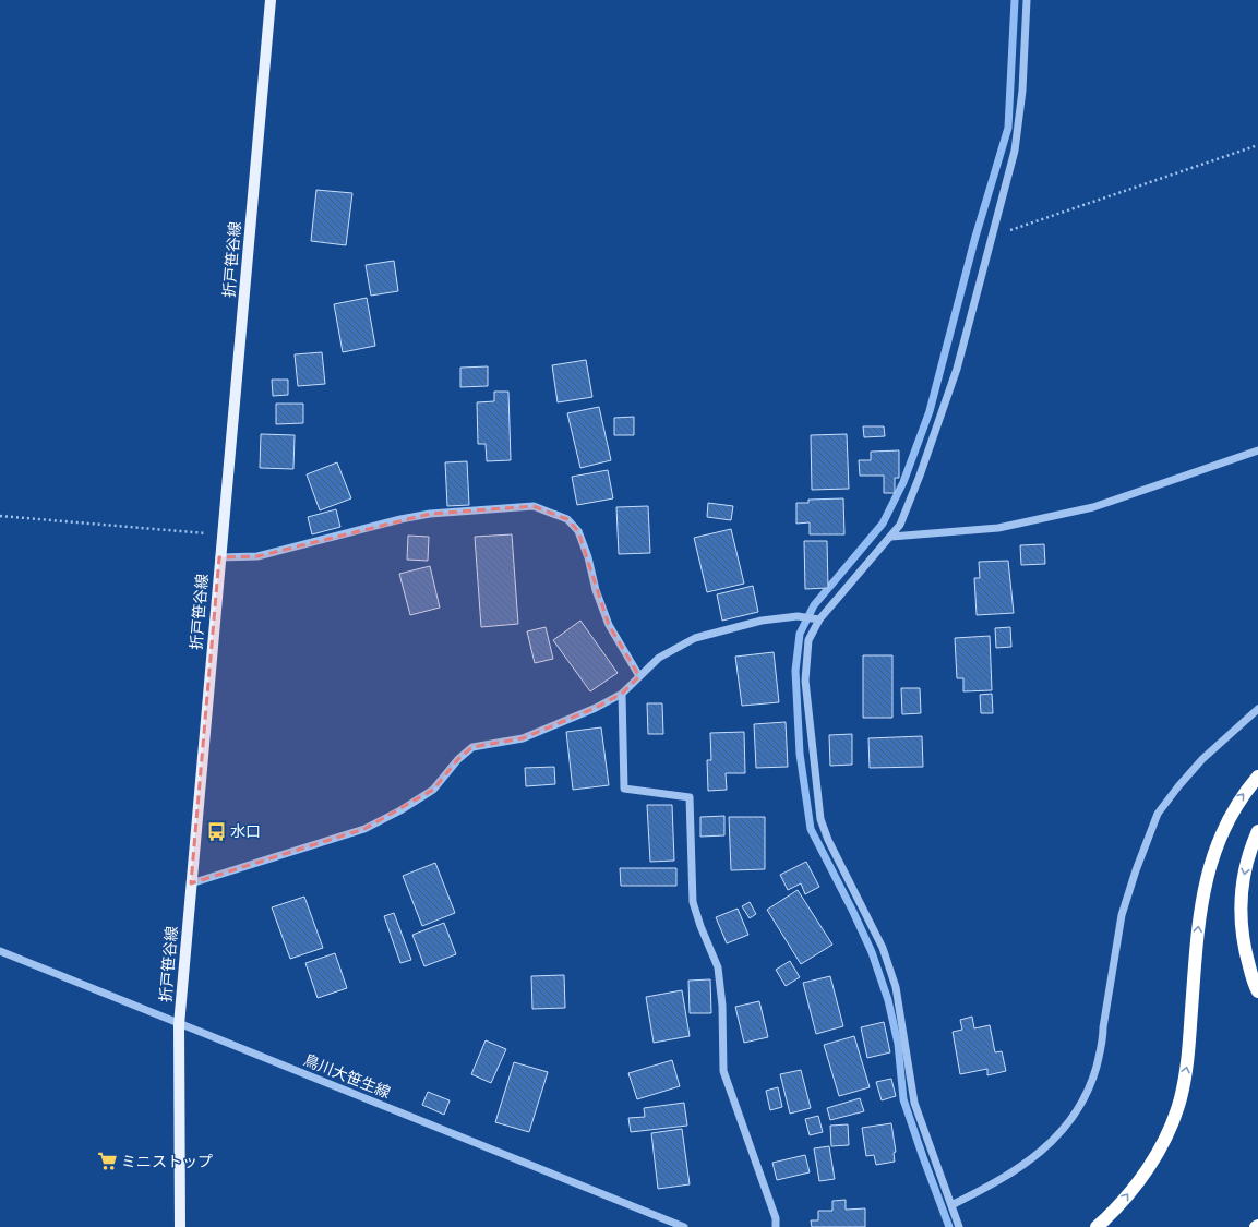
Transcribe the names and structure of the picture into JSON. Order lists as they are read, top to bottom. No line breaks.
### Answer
{"streets":{"main road":["折戸笹谷線"],"street":["鳥川大笹生線"]},"crossings":[["折戸笹谷線","鳥川大笹生線"]],"places":{"bus stop":["水口"],"supermarket":["ミニストップ"]}}
